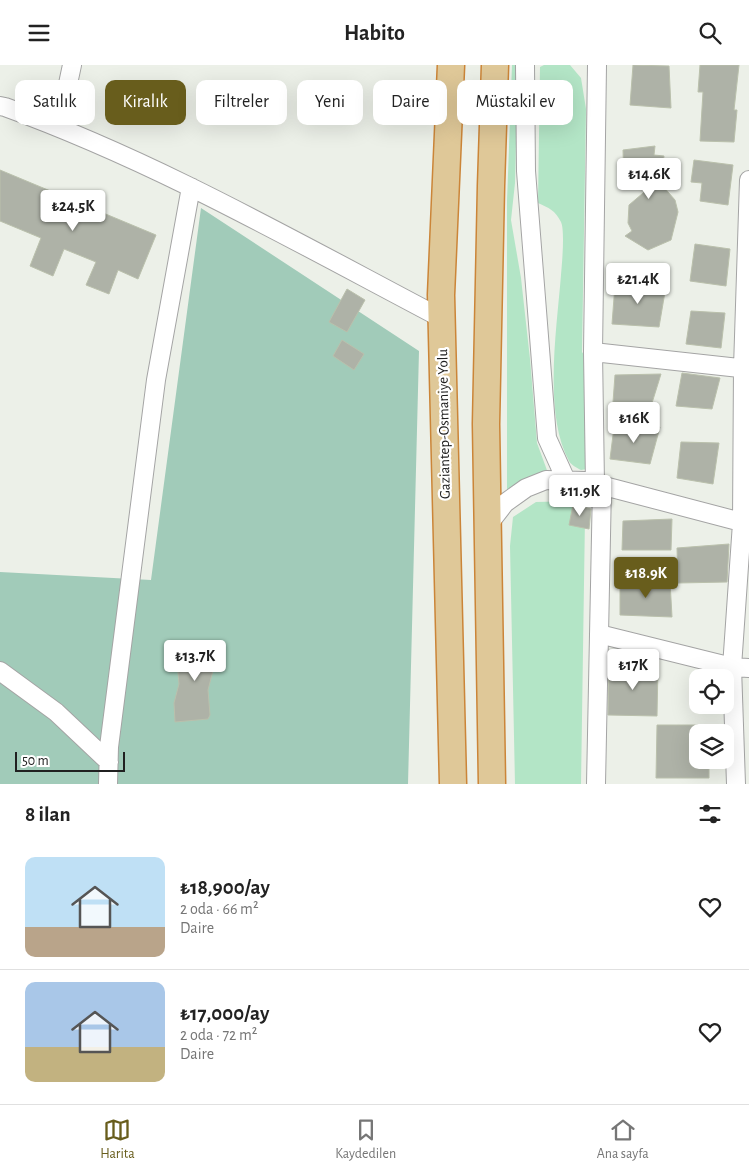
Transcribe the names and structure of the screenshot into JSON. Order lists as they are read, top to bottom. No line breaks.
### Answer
{"streets":{"highway":["Gaziantep-Osmaniye Yolu"]},"scale_bar":"50 m","page":{"header":"Habito","chip":["Satılık","Kiralık","Filtreler","Yeni","Daire","Müstakil ev"],"price":["₺14.6K","₺24.5K","₺21.4K","₺16K","₺11.9K","₺18.9K","₺13.7K","₺17K"],"scale":"50 m","heading":"8 ilan","list":[{"name":"₺18,900/ay","note":"2 oda · 66 m² · Daire"},{"name":"₺17,000/ay","note":"2 oda · 72 m² · Daire"}],"tabs":["Harita","Kaydedilen","Ana sayfa"]}}
